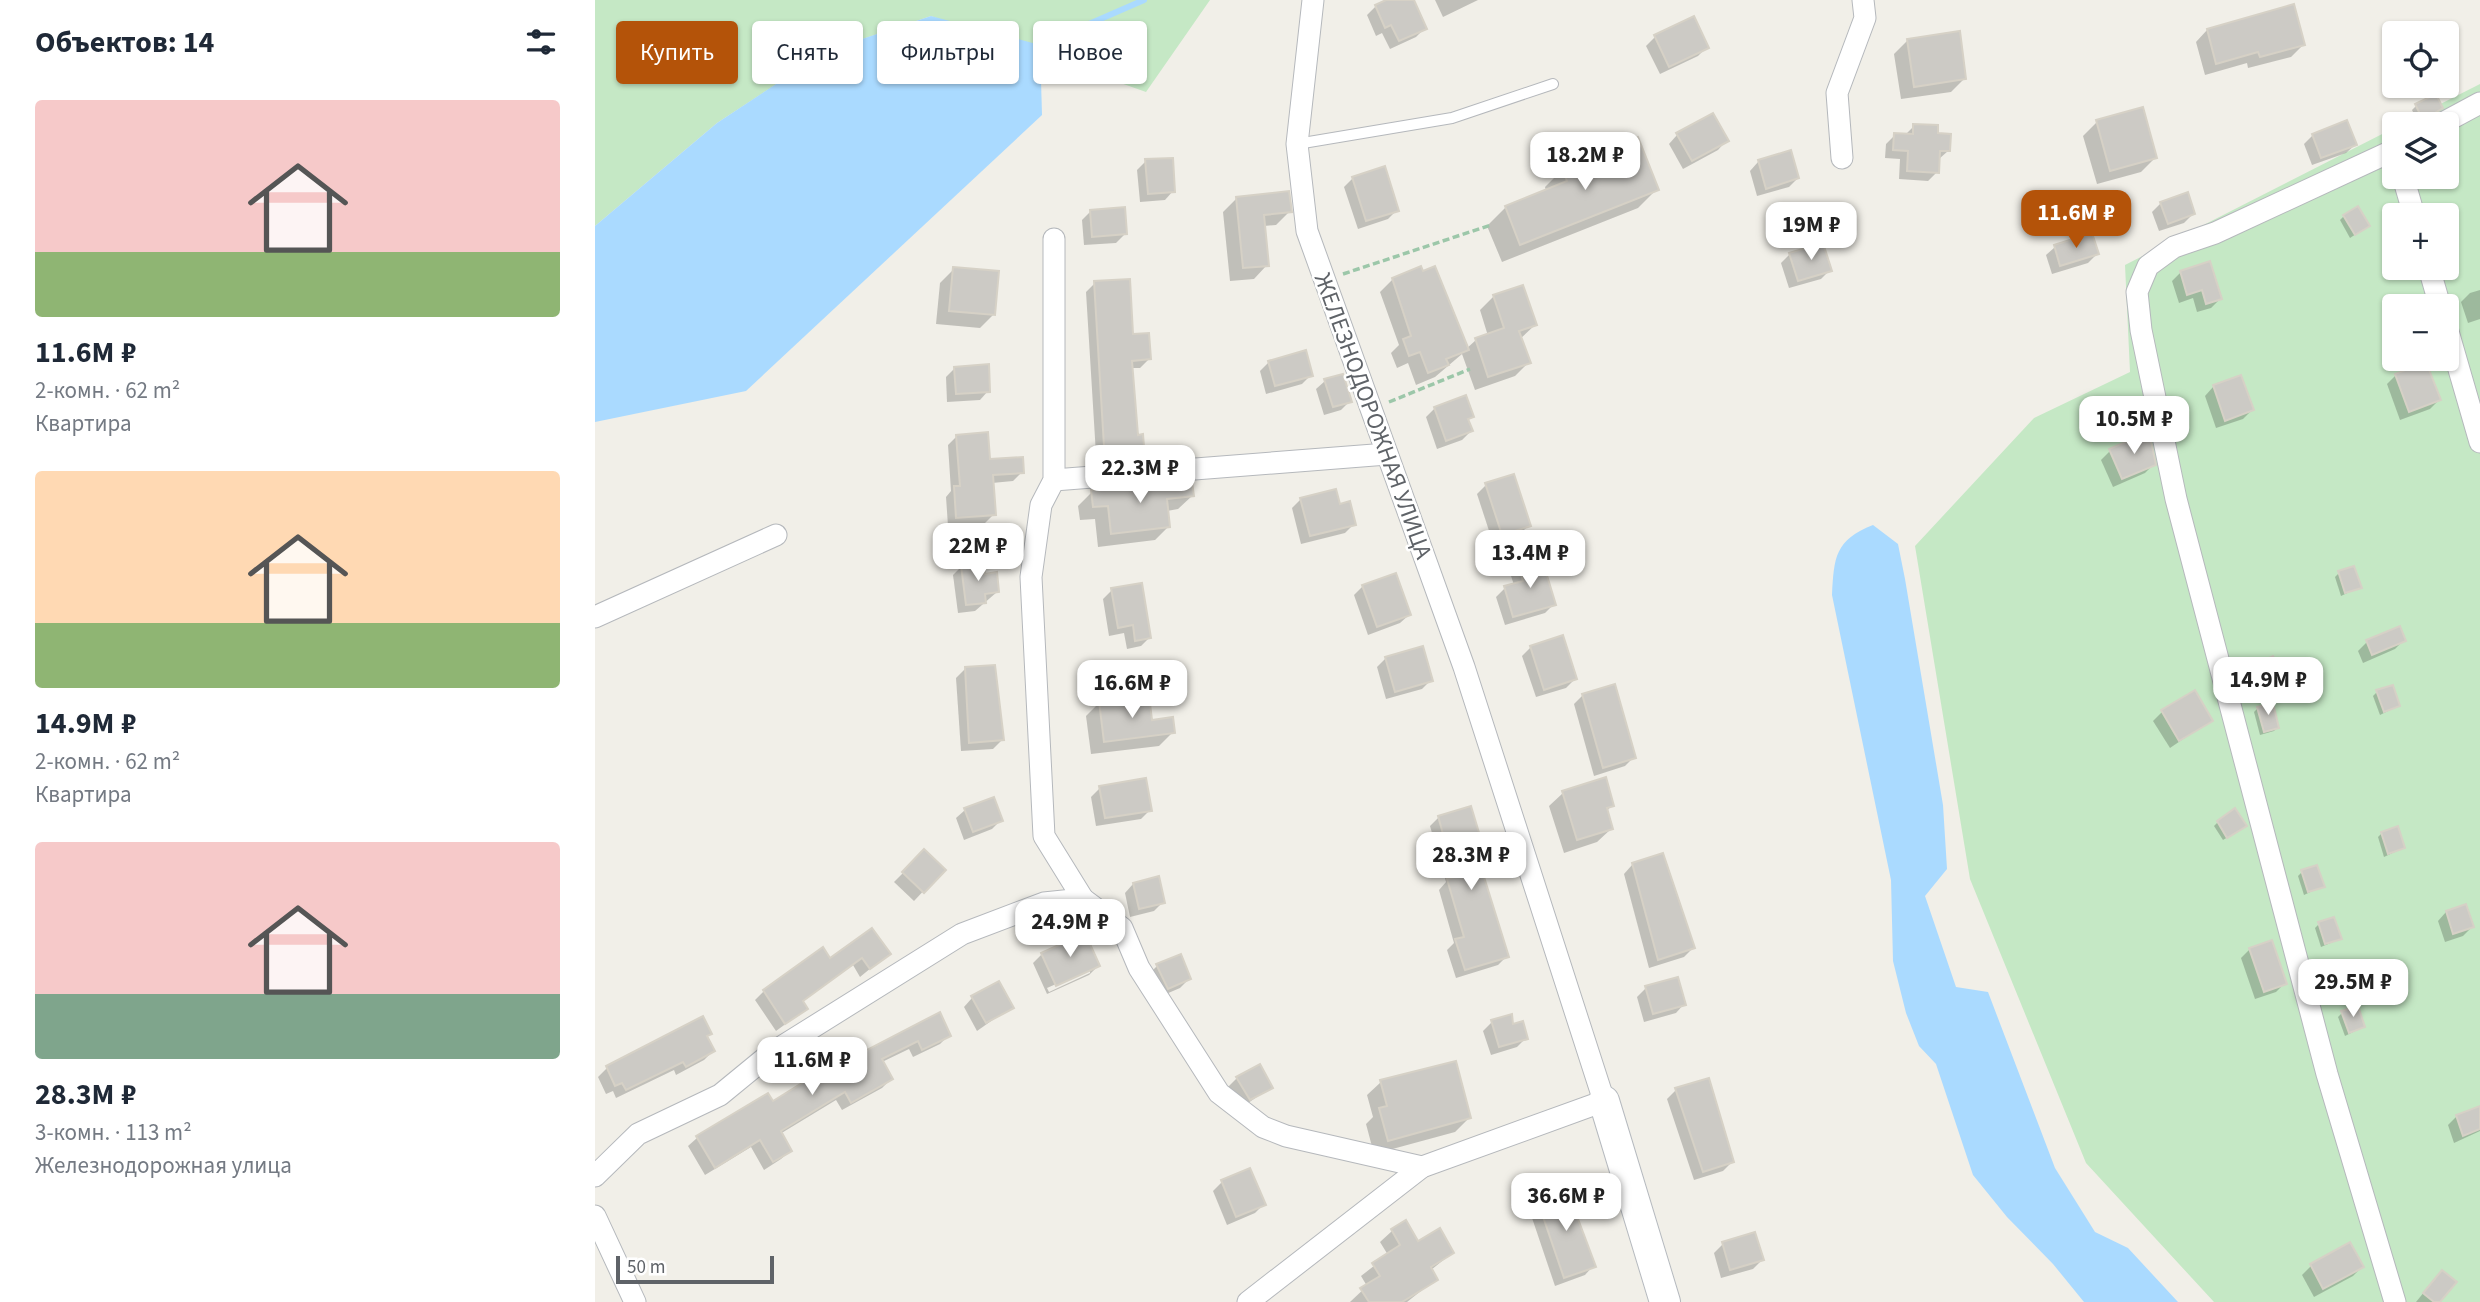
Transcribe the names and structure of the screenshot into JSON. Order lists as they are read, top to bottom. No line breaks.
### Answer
{"streets":{"street":["ЖЕЛЕЗНОДОРОЖНАЯ УЛИЦА"]},"scale_bar":"50 m","page":{"heading":"Объектов: 14","map_buttons":["+","−"],"chip":["Купить","Снять","Фильтры","Новое"],"list":[{"name":"11.6M ₽","note":"2-комн. · 62 m² · Квартира"},{"name":"14.9M ₽","note":"2-комн. · 62 m² · Квартира"},{"name":"28.3M ₽","note":"3-комн. · 113 m² · Железнодорожная улица"}],"price":["18.2M ₽","11.6M ₽","19M ₽","10.5M ₽","22.3M ₽","22M ₽","13.4M ₽","14.9M ₽","16.6M ₽","28.3M ₽","24.9M ₽","29.5M ₽","11.6M ₽","36.6M ₽"],"scale":"50 m"}}
